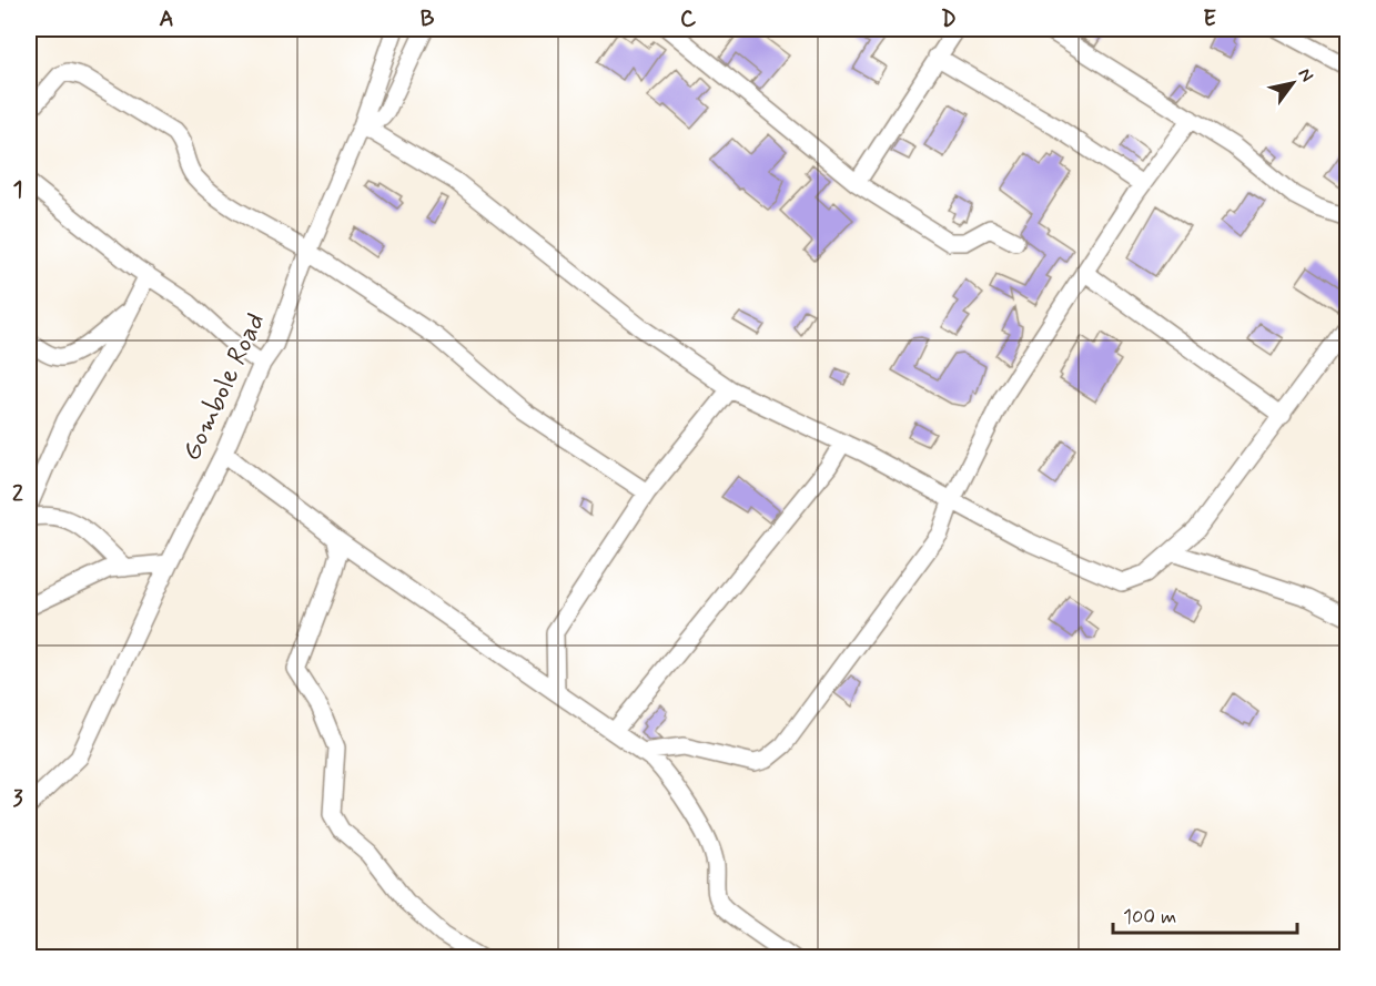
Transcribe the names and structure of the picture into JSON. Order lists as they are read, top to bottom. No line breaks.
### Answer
{"streets":{"street":["Gombole Road"]},"scale_bar":"100 m","north":"top right","grid":{"columns":["A","B","C","D","E"],"rows":["1","2","3"]}}
